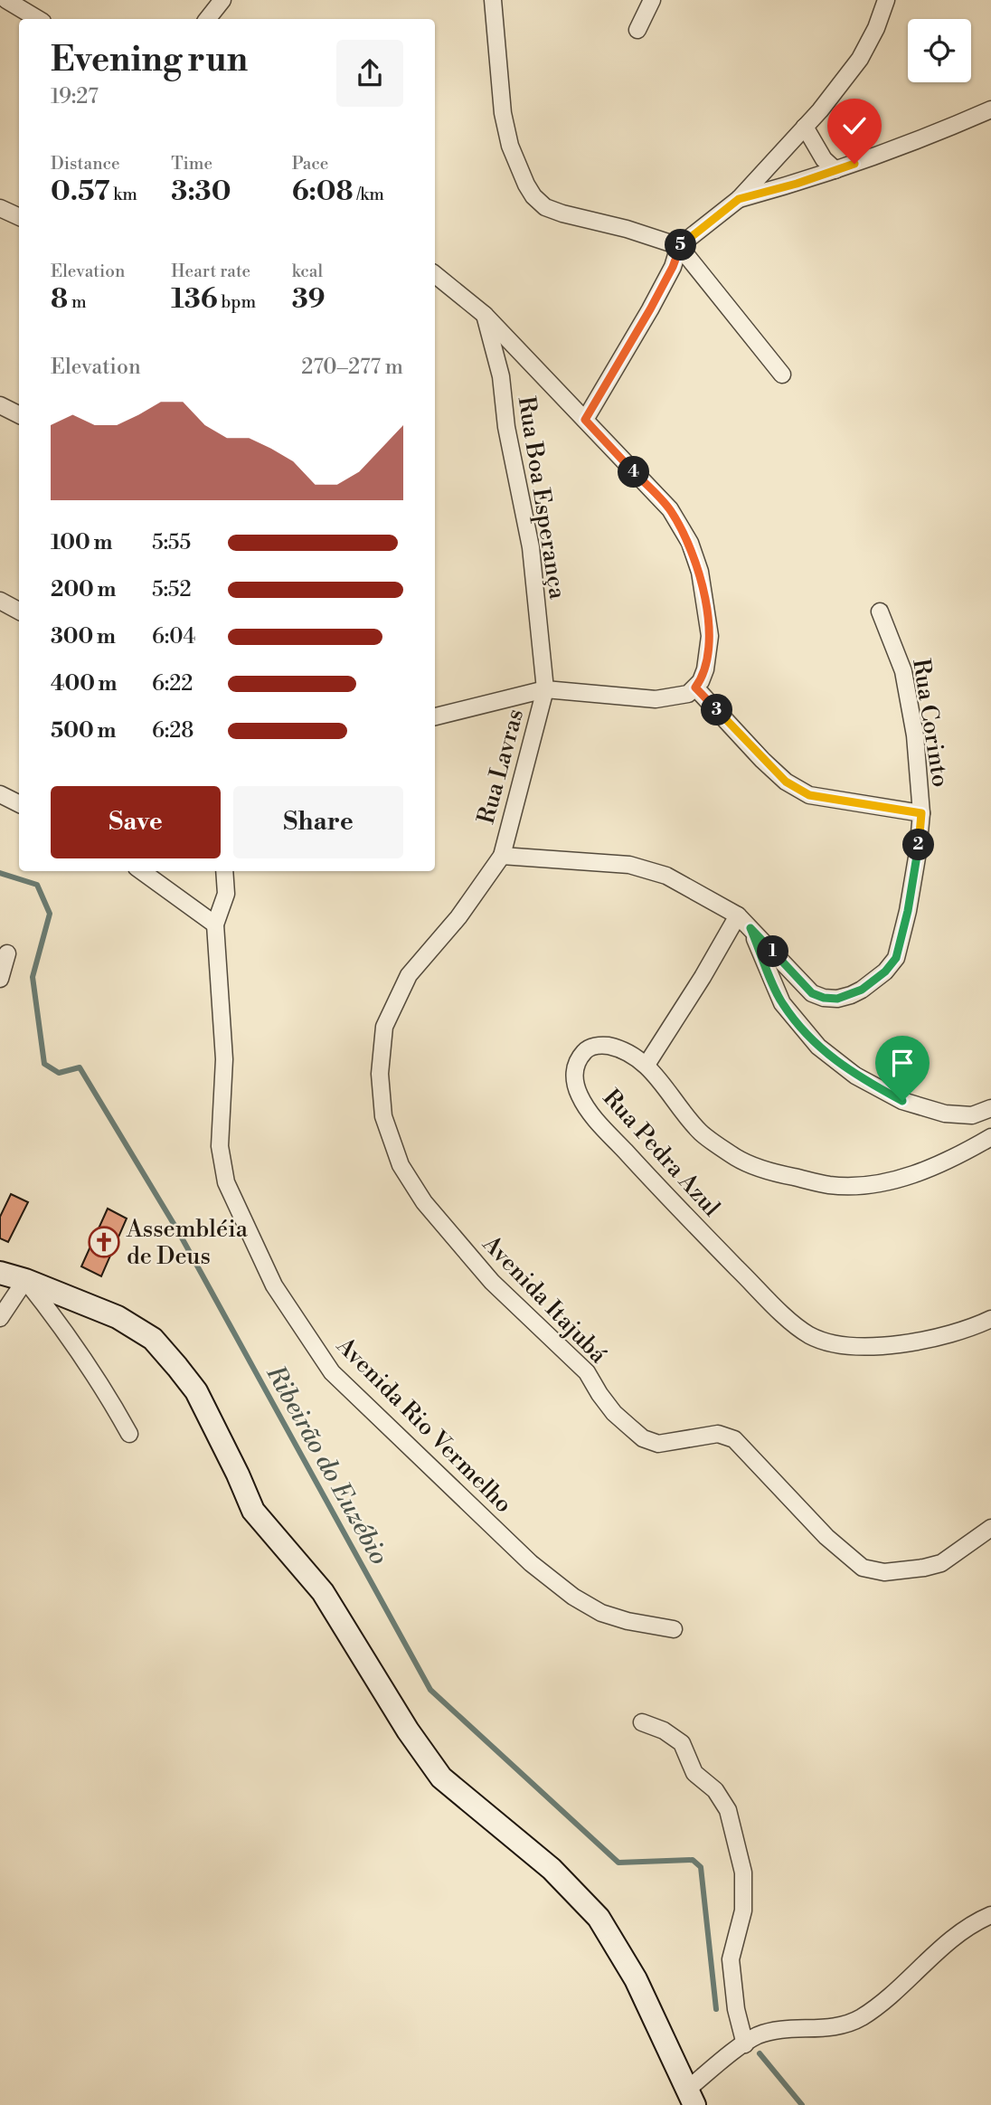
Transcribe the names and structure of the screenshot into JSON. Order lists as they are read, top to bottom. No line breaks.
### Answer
{"streets":{"street":["Rua Boa Esperança","Rua Corinto","Rua Lavras","Rua Pedra Azul","Avenida Itajubá","Avenida Rio Vermelho"]},"crossings":[["Rua Boa Esperança","Rua Lavras"],["Rua Corinto","Rua Lavras"],["Rua Corinto","Avenida Itajubá"],["Rua Lavras","Avenida Itajubá"]],"water":["Ribeirão do Euzébio"],"places":{"church":["Assembléia de Deus"]},"page":{"heading":["Evening run","19:27"],"stats":[["Distance","0.57 km"],["Time","3:30"],["Pace","6:08 /km"],["Elevation","8 m"],["Heart rate","136 bpm"],["kcal","39"]],"pins":["5","4","3","2","1"],"chart":["Elevation","270–277 m"],"list":[{"name":"100 m","note":"5:55"},{"name":"200 m","note":"5:52"},{"name":"300 m","note":"6:04"},{"name":"400 m","note":"6:22"},{"name":"500 m","note":"6:28"}],"buttons":["Save","Share"]}}
